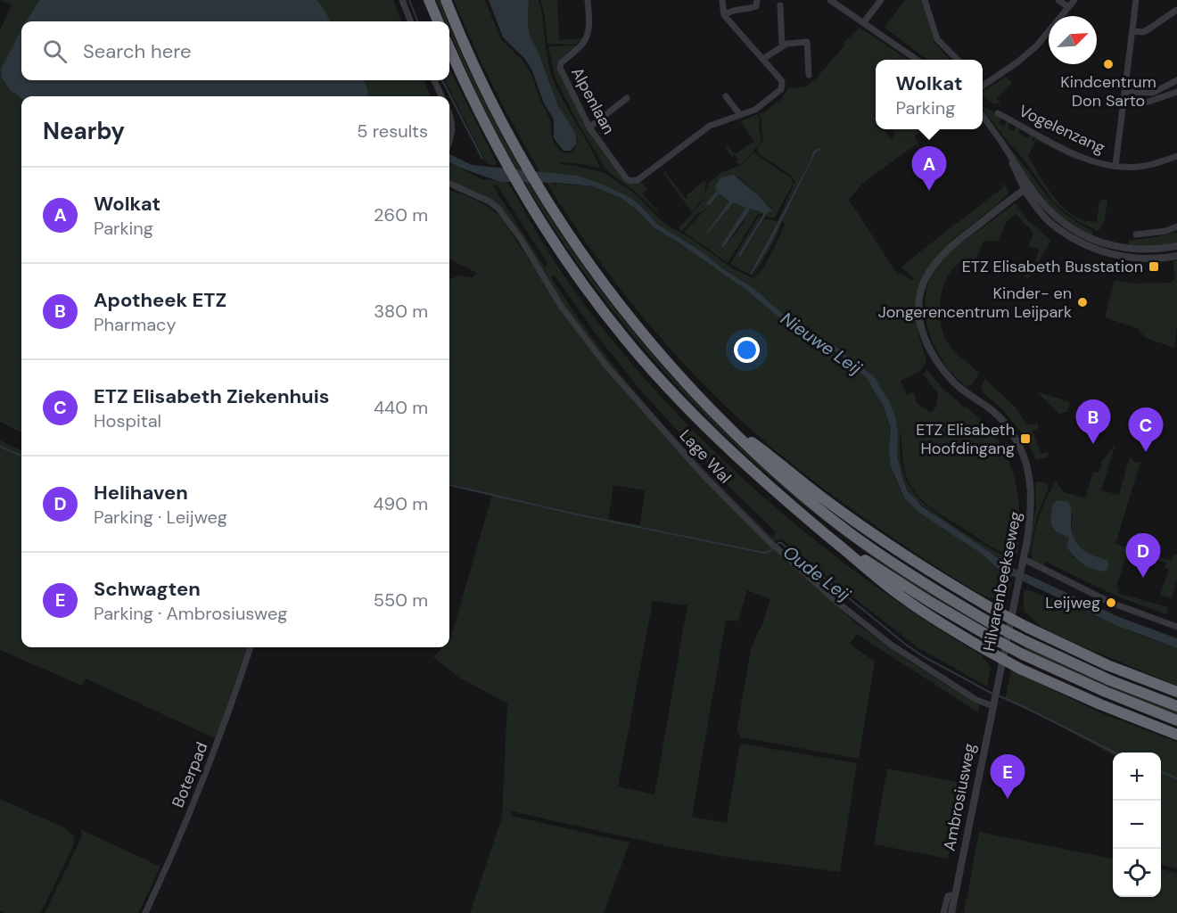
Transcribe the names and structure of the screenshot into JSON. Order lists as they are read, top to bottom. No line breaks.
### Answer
{"streets":{"street":["Alpenlaan","Vogelenzang","Lage Wal","Hilvarenbeekseweg","Boterpad","Ambrosiusweg"]},"crossings":[["Lage Wal","Hilvarenbeekseweg"],["Lage Wal","Ambrosiusweg"],["Hilvarenbeekseweg","Ambrosiusweg"]],"water":["Nieuwe Leij","Oude Leij"],"places":{"other":["Kindcentrum Don Sarto","Kinder- en Jongerencentrum Leijpark","Leijweg"],"transit":["ETZ Elisabeth Busstation","ETZ Elisabeth Hoofdingang"]},"north":"top right","page":{"search":"Search here","popup":["Wolkat","Parking"],"heading":["Nearby","5 results"],"pins":["A","B","C","D","E"],"list":[{"mark":"A","name":"Wolkat","note":"Parking","value":"260 m"},{"mark":"B","name":"Apotheek ETZ","note":"Pharmacy","value":"380 m"},{"mark":"C","name":"ETZ Elisabeth Ziekenhuis","note":"Hospital","value":"440 m"},{"mark":"D","name":"Helihaven","note":"Parking · Leijweg","value":"490 m"},{"mark":"E","name":"Schwagten","note":"Parking · Ambrosiusweg","value":"550 m"}],"map_buttons":["+","−"]}}
